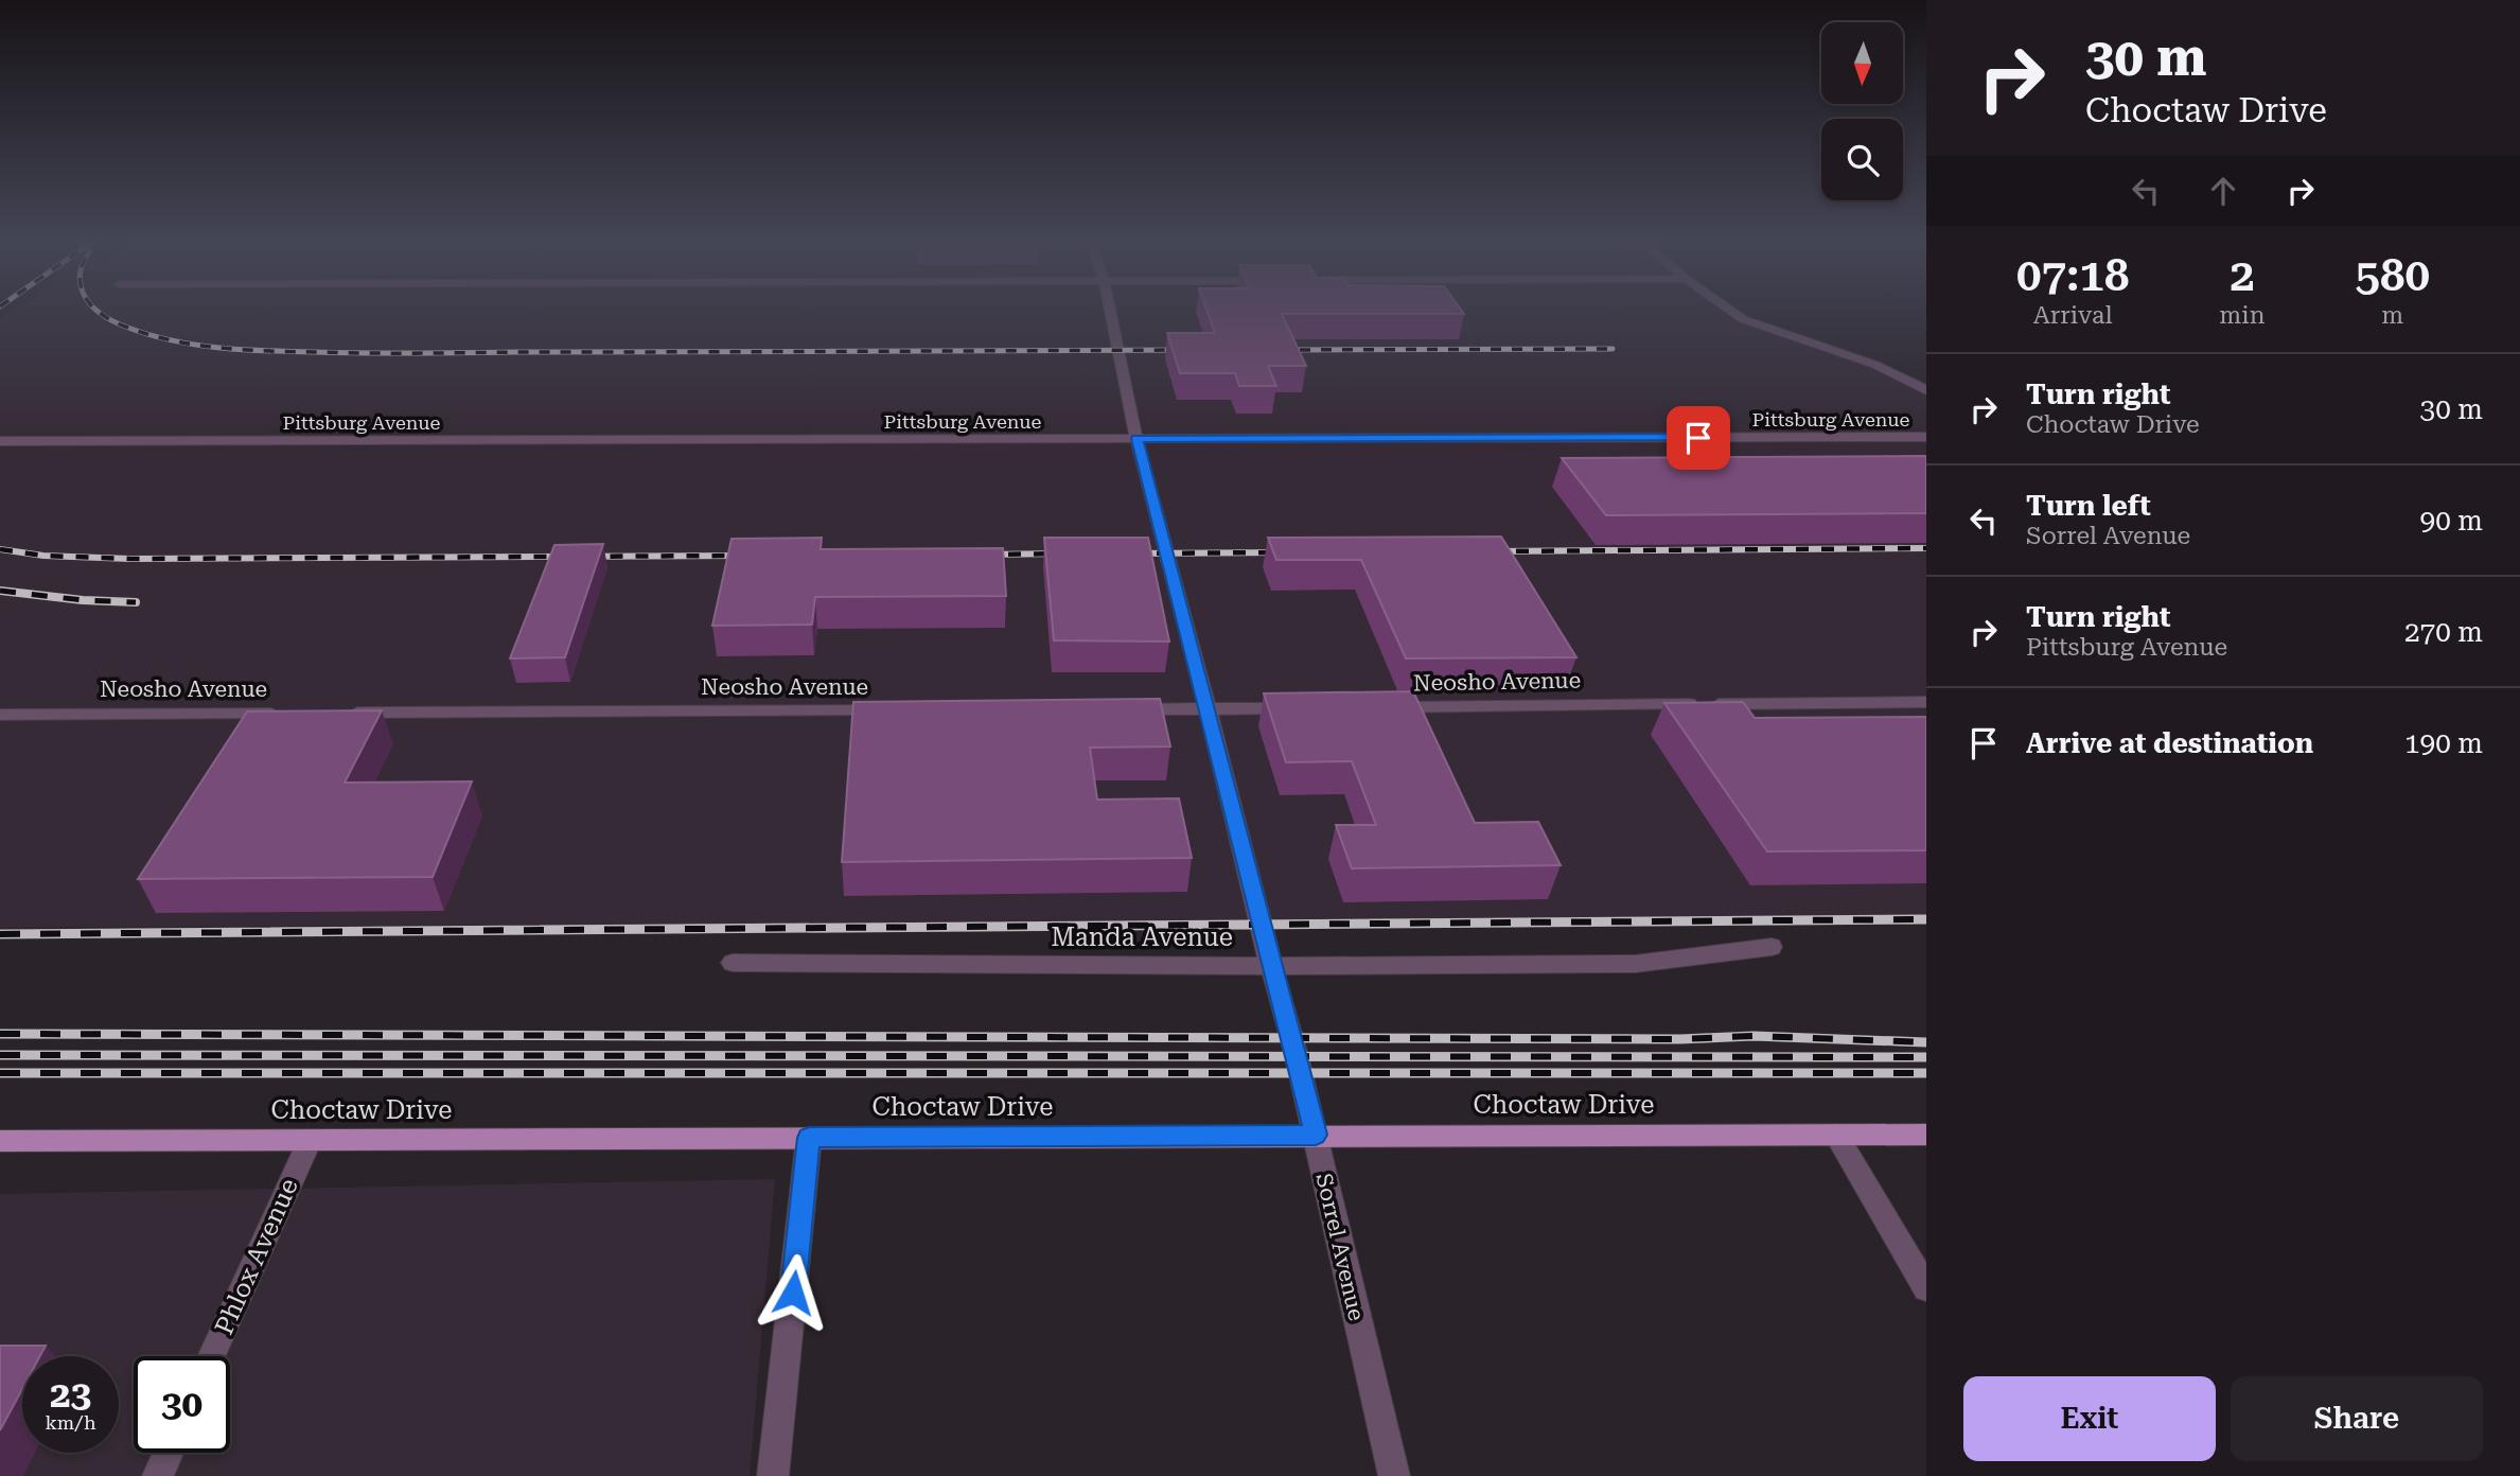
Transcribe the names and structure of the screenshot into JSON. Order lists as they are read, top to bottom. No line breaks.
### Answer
{"streets":{"main road":["Choctaw Drive"],"street":["Pittsburg Avenue","Neosho Avenue","Manda Avenue","Sorrel Avenue","Phlox Avenue"]},"crossings":[["Pittsburg Avenue","Sorrel Avenue"],["Manda Avenue","Sorrel Avenue"],["Choctaw Drive","Sorrel Avenue"],["Choctaw Drive","Phlox Avenue"]],"north":"bottom","page":{"turn":["30 m","Choctaw Drive"],"eta":["07:18","Arrival","2","min","580","m"],"list":[{"name":"Turn right","note":"Choctaw Drive","value":"30 m"},{"name":"Turn left","note":"Sorrel Avenue","value":"90 m"},{"name":"Turn right","note":"Pittsburg Avenue","value":"270 m"},{"name":"Arrive at destination","value":"190 m"}],"speed":"23 km/h","limit":"30","buttons":["Exit","Share"]}}
